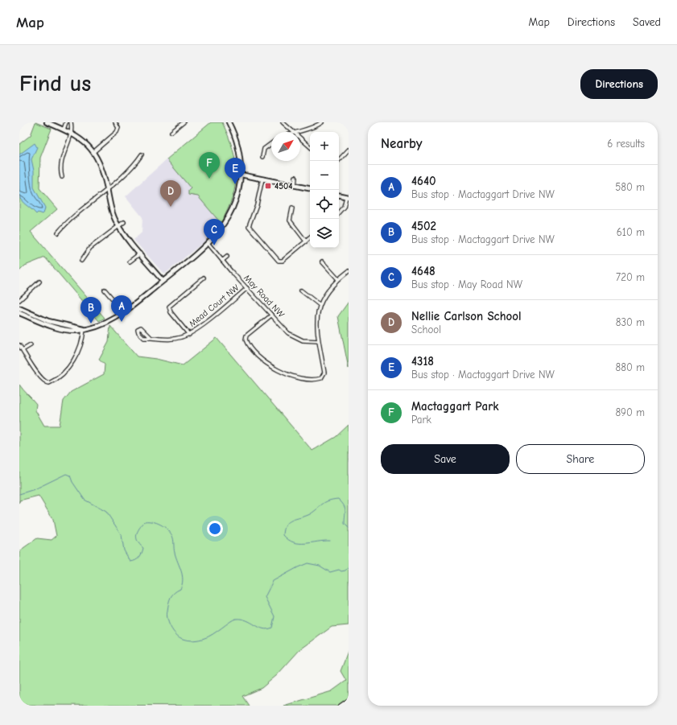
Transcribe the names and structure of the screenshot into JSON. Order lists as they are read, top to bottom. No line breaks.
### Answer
{"streets":{"street":["May Road NW","Mead Court NW"]},"crossings":[["May Road NW","Mead Court NW"]],"places":{"transit":["4504"]},"north":"top right","page":{"header":"Map","nav":["Map","Directions","Saved"],"buttons":["Directions",["Save","Share"]],"title":"Find us","heading":["Nearby","6 results"],"map_buttons":["+","−"],"pins":["F","E","D","C","A","B"],"list":[{"mark":"A","name":"4640","note":"Bus stop · Mactaggart Drive NW","value":"580 m"},{"mark":"B","name":"4502","note":"Bus stop · Mactaggart Drive NW","value":"610 m"},{"mark":"C","name":"4648","note":"Bus stop · May Road NW","value":"720 m"},{"mark":"D","name":"Nellie Carlson School","note":"School","value":"830 m"},{"mark":"E","name":"4318","note":"Bus stop · Mactaggart Drive NW","value":"880 m"},{"mark":"F","name":"Mactaggart Park","note":"Park","value":"890 m"}]}}
